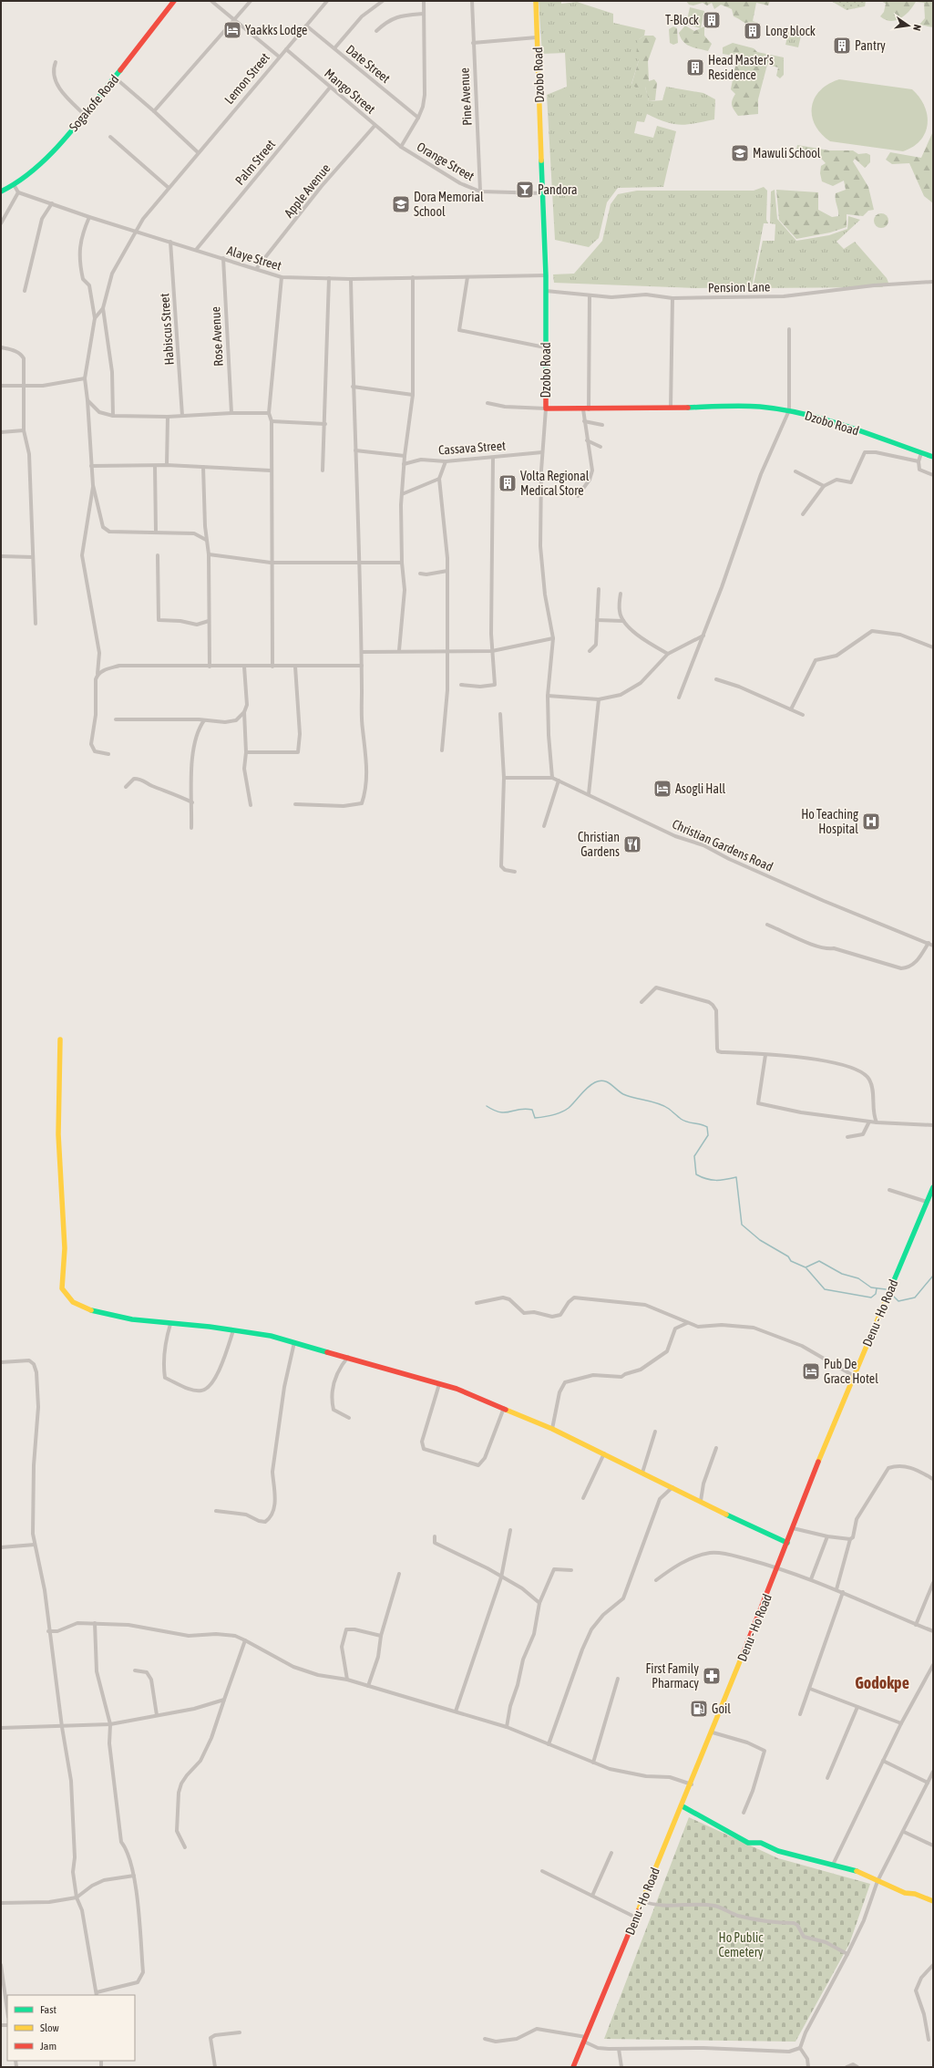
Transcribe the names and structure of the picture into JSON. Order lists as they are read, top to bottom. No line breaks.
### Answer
{"streets":{"street":["Date Street","Dzobo Road","Lemon Street","Mango Street","Pine Avenue","Sogakofe Road","Orange Street","Palm Street","Apple Avenue","Alaye Street","Pension Lane","Habiscus Street","Rose Avenue","Cassava Street","Christian Gardens Road","Denu - Ho Road"]},"crossings":[["Date Street","Lemon Street"],["Date Street","Orange Street"],["Dzobo Road","Orange Street"],["Dzobo Road","Alaye Street"],["Dzobo Road","Pension Lane"],["Lemon Street","Mango Street"],["Lemon Street","Alaye Street"],["Mango Street","Orange Street"],["Mango Street","Palm Street"],["Mango Street","Apple Avenue"],["Pine Avenue","Orange Street"],["Palm Street","Alaye Street"],["Apple Avenue","Alaye Street"],["Alaye Street","Habiscus Street"],["Alaye Street","Rose Avenue"]],"districts":["Godokpe"],"parks":["Ho Public Cemetery"],"places":{"building":["T-Block","Long block","Pantry","Head Master's Residence","Volta Regional Medical Store"],"hotel":["Yaakks Lodge","Asogli Hall","Pub De Grace Hotel"],"school or university":["Mawuli School","Dora Memorial School"],"bar":["Pandora"],"hospital":["Ho Teaching Hospital"],"restaurant":["Christian Gardens"],"pharmacy":["First Family Pharmacy"],"fuel station":["Goil"]},"legend":["Fast","Slow","Jam"],"north":"right"}
